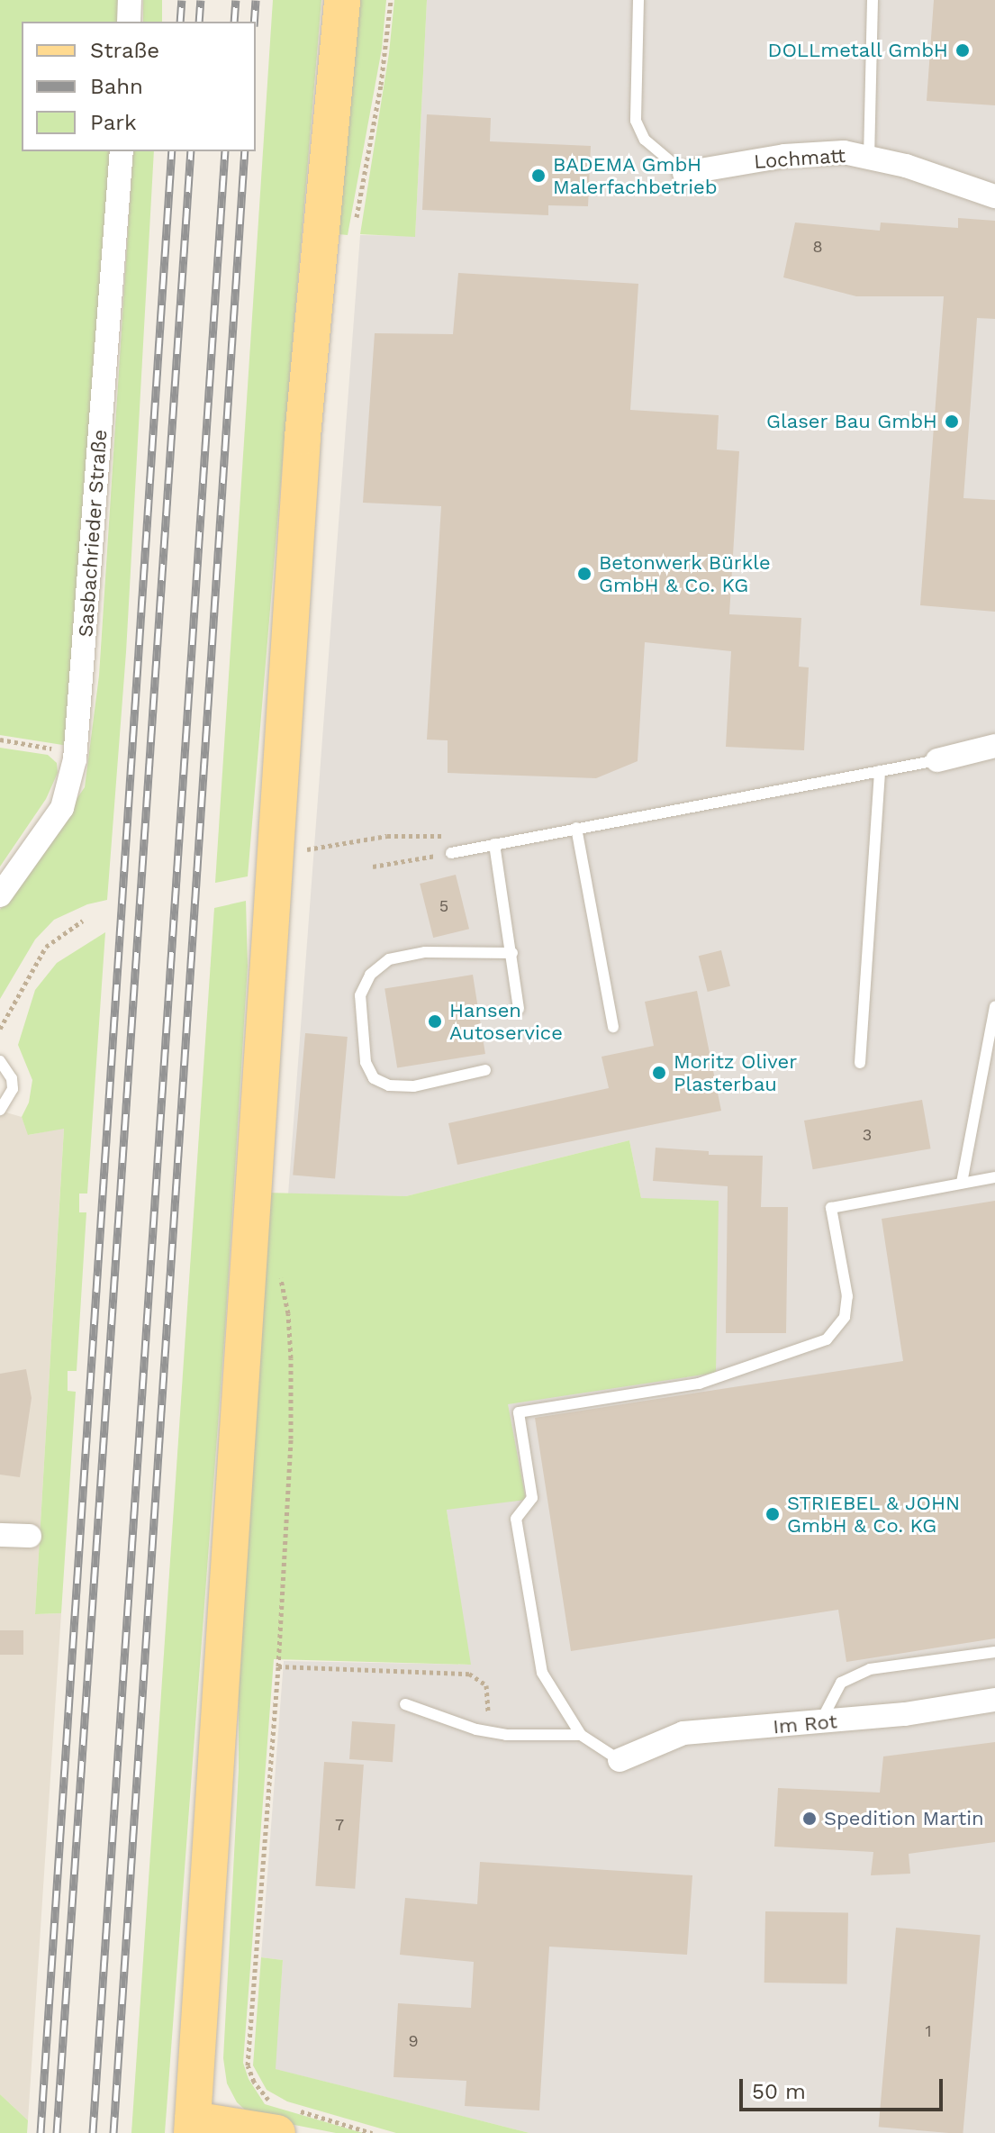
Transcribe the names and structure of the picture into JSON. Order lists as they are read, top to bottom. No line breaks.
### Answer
{"streets":{"street":["Lochmatt","Sasbachrieder Straße","Im Rot"]},"places":["DOLLmetall GmbH","BADEMA GmbH Malerfachbetrieb","Glaser Bau GmbH","Betonwerk Bürkle GmbH & Co. KG","Hansen Autoservice","Moritz Oliver Plasterbau","STRIEBEL & JOHN GmbH & Co. KG","Spedition Martin"],"house_numbers":["8","5","3","7","1","9"],"legend":["Straße","Bahn","Park"],"scale_bar":"50 m"}
